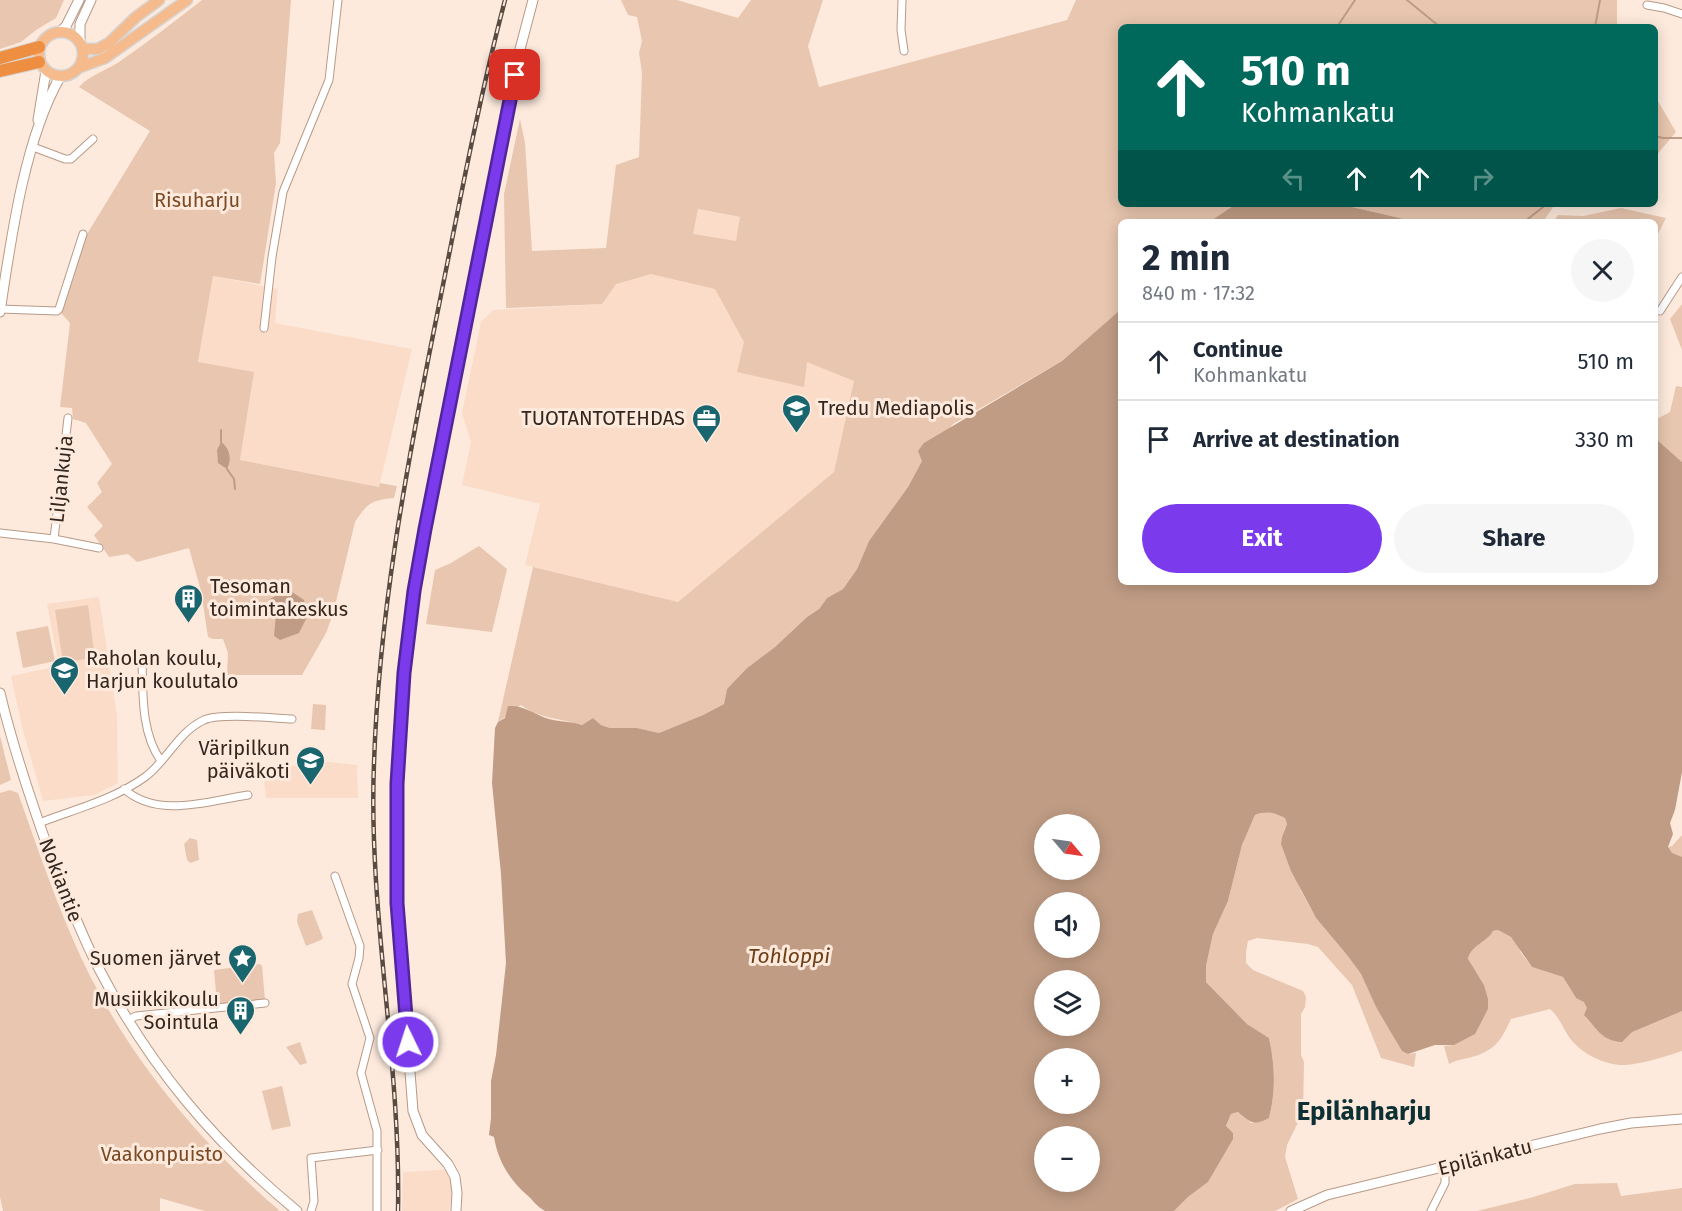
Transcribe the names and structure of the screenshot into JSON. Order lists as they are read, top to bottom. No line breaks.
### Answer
{"streets":{"street":["Liljankuja","Nokiantie","Epilänkatu"]},"districts":["Epilänharju"],"water":["Tohloppi"],"parks":["Risuharju","Vaakonpuisto"],"places":{"school or university":["Tredu Mediapolis","Raholan koulu, Harjun koulutalo","Väripilkun päiväkoti"],"office":["TUOTANTOTEHDAS"],"building":["Tesoman toimintakeskus","Musiikkikoulu Sointula"],"place":["Suomen järvet"]},"north":"bottom right","page":{"turn":["510 m","Kohmankatu"],"heading":["2 min","840 m · 17:32"],"list":[{"name":"Continue","note":"Kohmankatu","value":"510 m"},{"name":"Arrive at destination","value":"330 m"}],"buttons":["Exit","Share"],"map_buttons":["+","−"]}}
